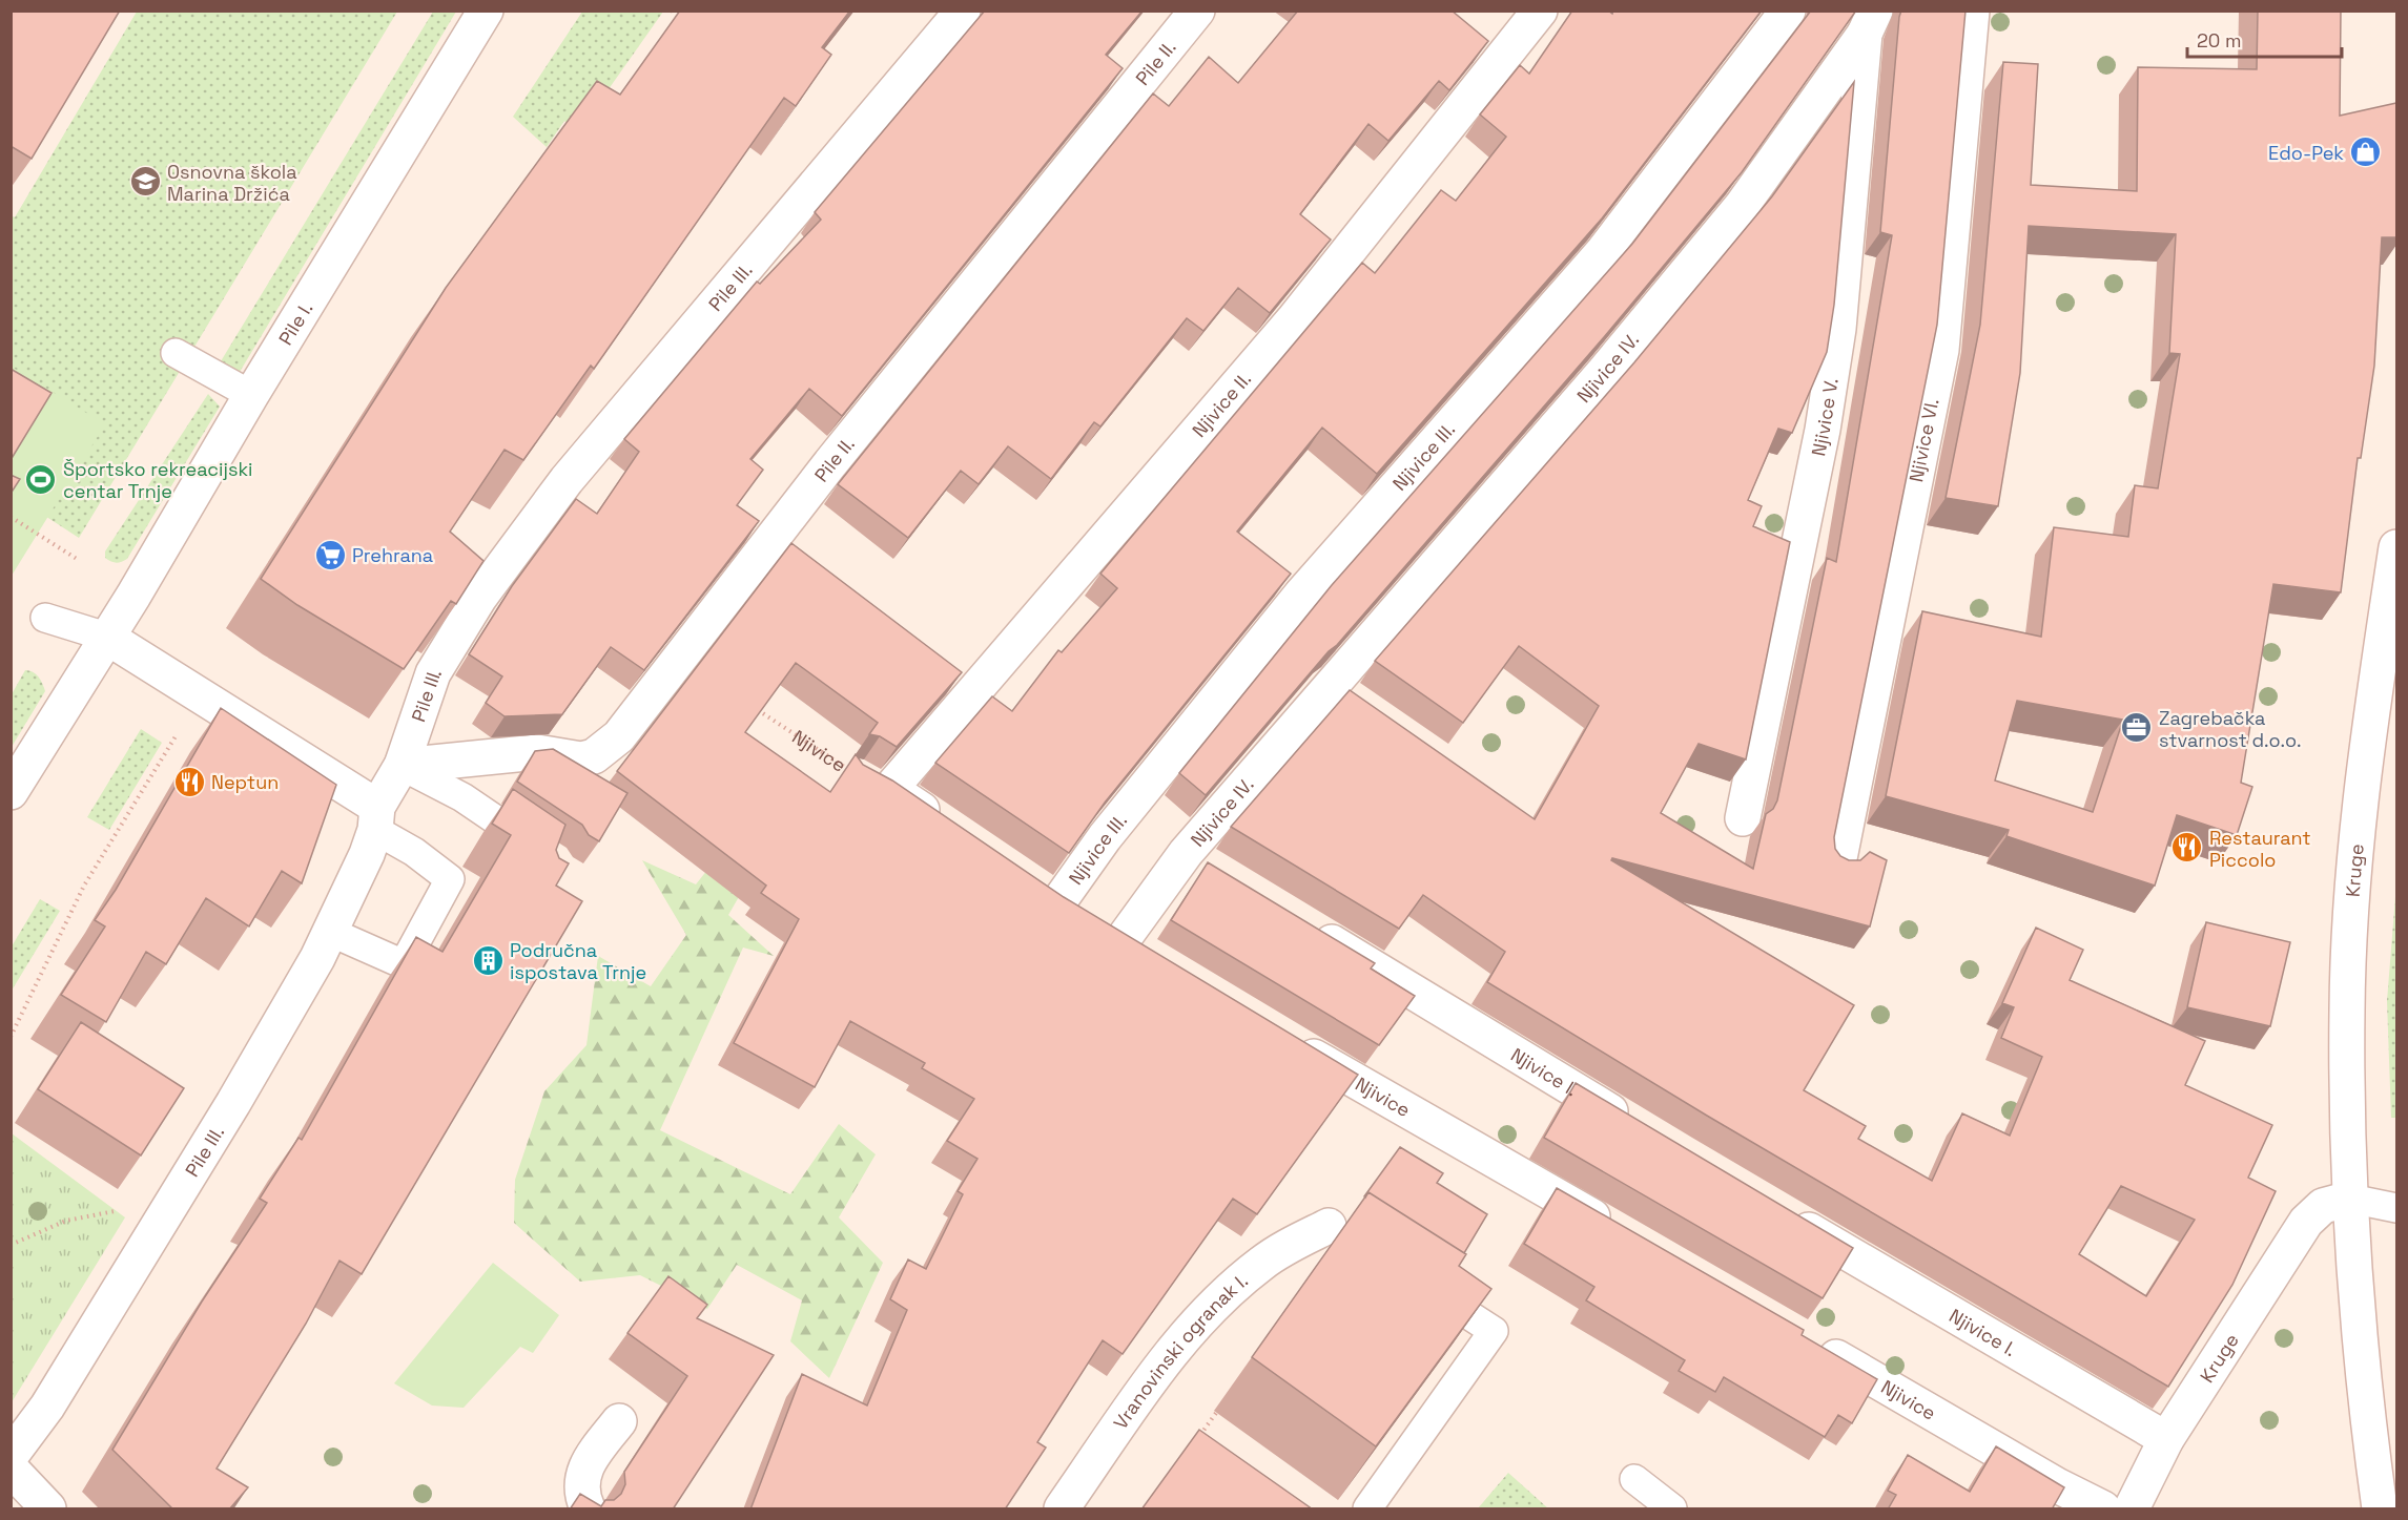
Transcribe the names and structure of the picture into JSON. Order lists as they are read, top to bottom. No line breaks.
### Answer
{"streets":{"street":["Pile II.","Pile III.","Pile I.","Njivice IV.","Njivice II.","Njivice V.","Njivice VI.","Njivice III.","Njivice","Kruge","Njivice I.","Vranovinski ogranak I."]},"crossings":[["Pile II.","Pile III."],["Njivice IV.","Njivice V."],["Njivice II.","Njivice"],["Kruge","Njivice I."]],"places":{"shop":["Edo-Pek"],"school or university":["Osnovna škola Marina Držića"],"sports":["Športsko rekreacijski centar Trnje"],"supermarket":["Prehrana"],"office":["Zagrebačka stvarnost d.o.o."],"restaurant":["Neptun","Restaurant Piccolo"],"building":["Područna ispostava Trnje"]},"scale_bar":"20 m"}
